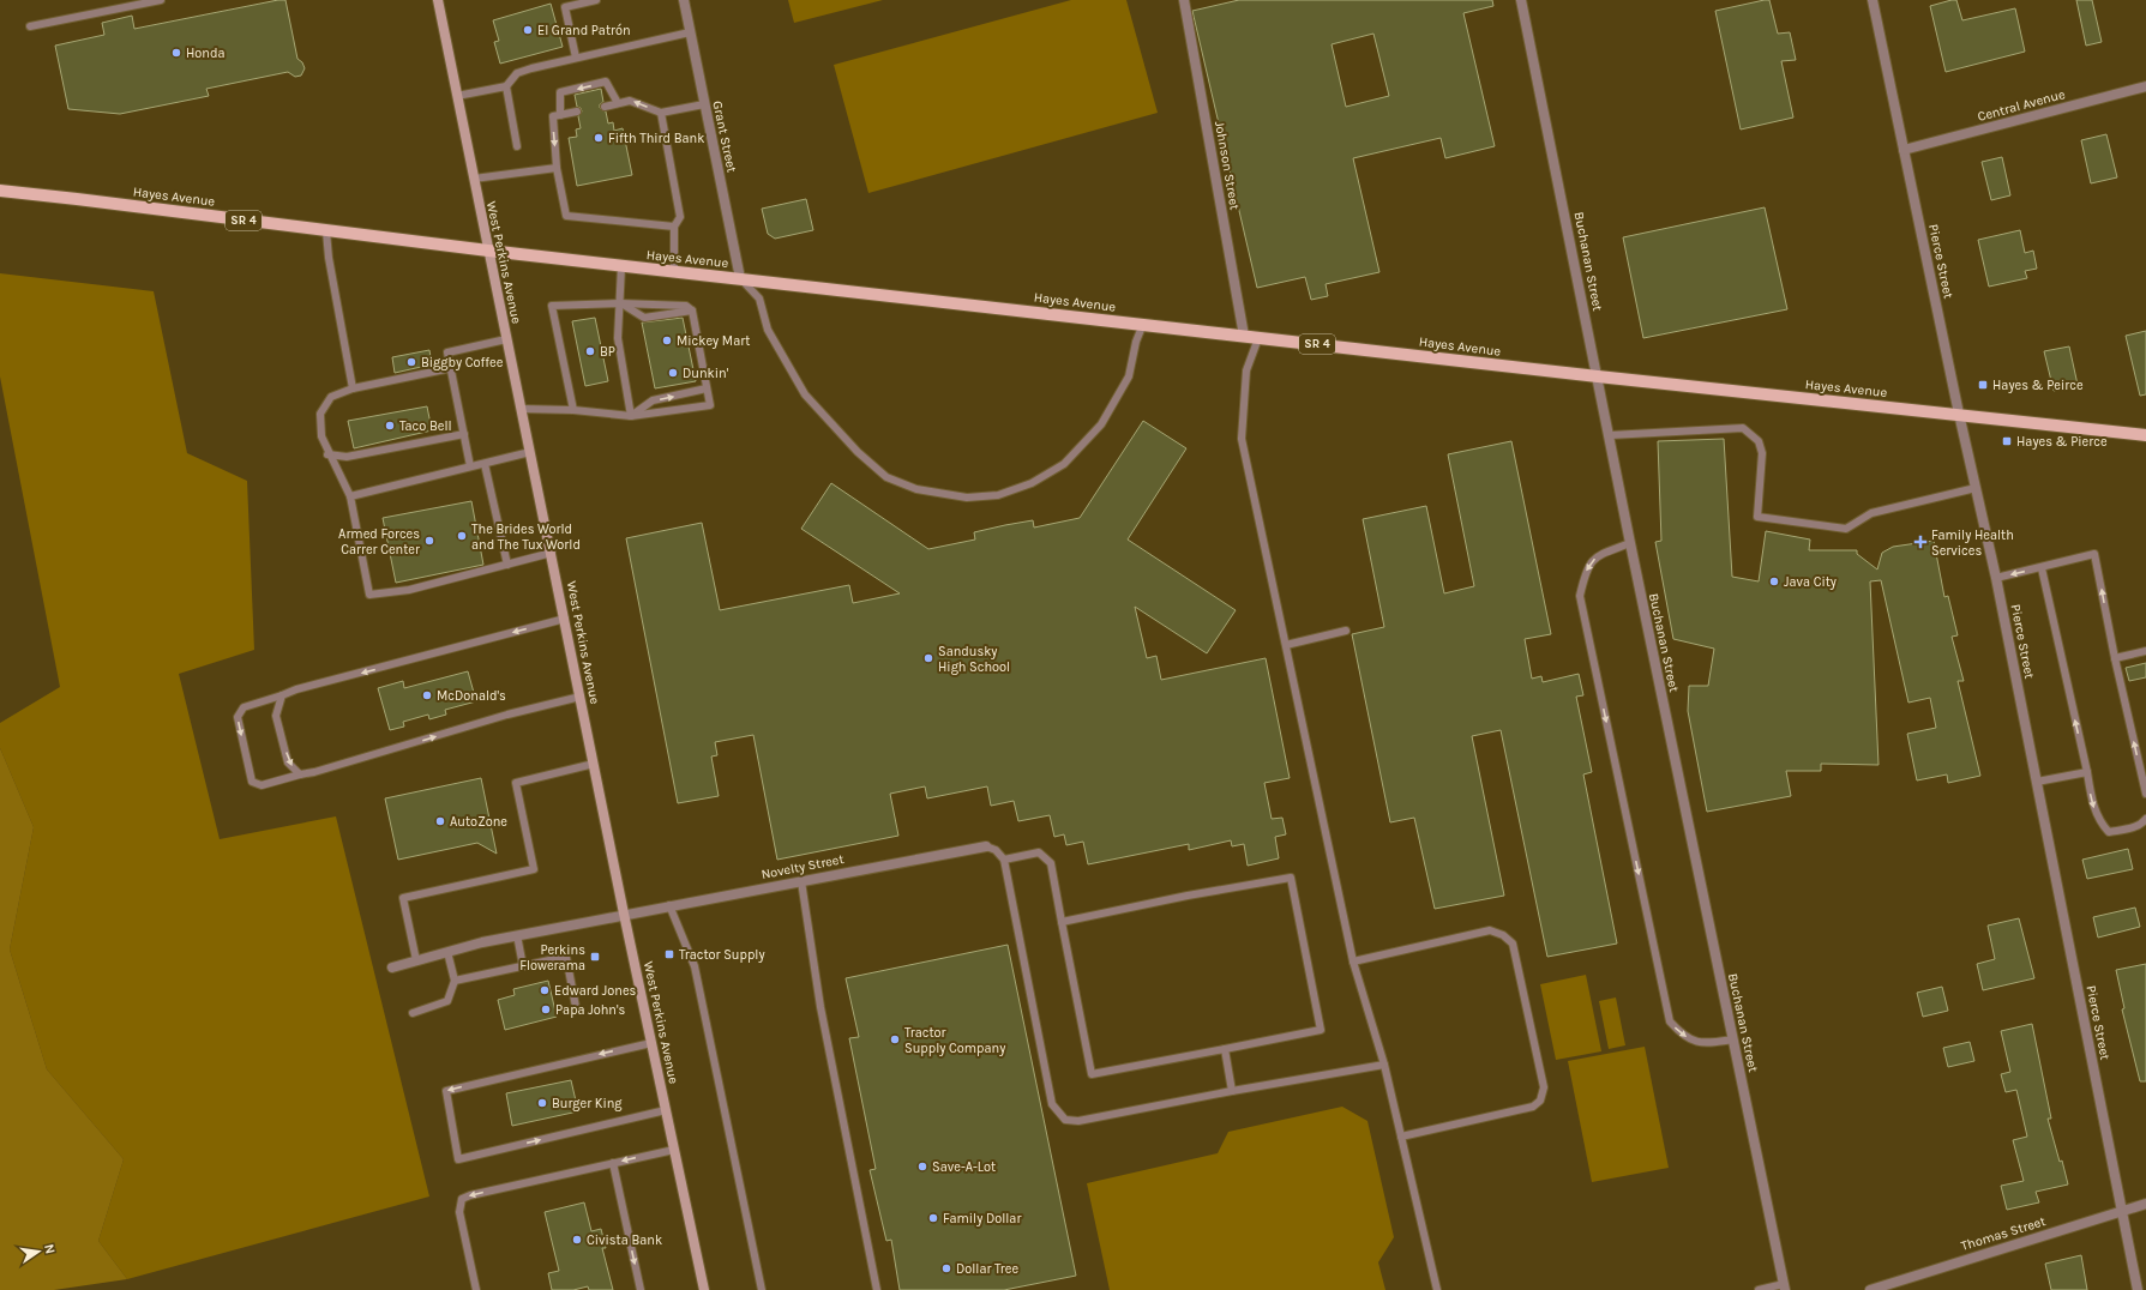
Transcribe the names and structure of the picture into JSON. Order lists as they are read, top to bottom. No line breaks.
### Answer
{"streets":{"main road":["Hayes Avenue","SR 4","West Perkins Avenue"],"street":["Central Avenue","Grant Street","Johnson Street","Buchanan Street","Pierce Street","Novelty Street","Thomas Street"]},"crossings":[["Central Avenue","Pierce Street"],["Grant Street","Hayes Avenue"],["Johnson Street","Hayes Avenue"],["Hayes Avenue","Buchanan Street"],["Hayes Avenue","Pierce Street"],["Hayes Avenue","West Perkins Avenue"],["Pierce Street","Thomas Street"],["West Perkins Avenue","Novelty Street"]],"places":{"other":["El Grand Patrón","Honda","Fifth Third Bank","Mickey Mart","BP","Biggby Coffee","Dunkin'","Taco Bell","The Brides World and The Tux World","Armed Forces Carrer Center","Java City","Sandusky High School","McDonald's","AutoZone","Edward Jones","Papa John's","Tractor Supply Company","Burger King","Save-A-Lot","Family Dollar","Civista Bank","Dollar Tree"],"transit":["Hayes & Peirce","Hayes & Pierce","Tractor Supply","Perkins Flowerama"],"health":["Family Health Services"]},"north":"right"}
